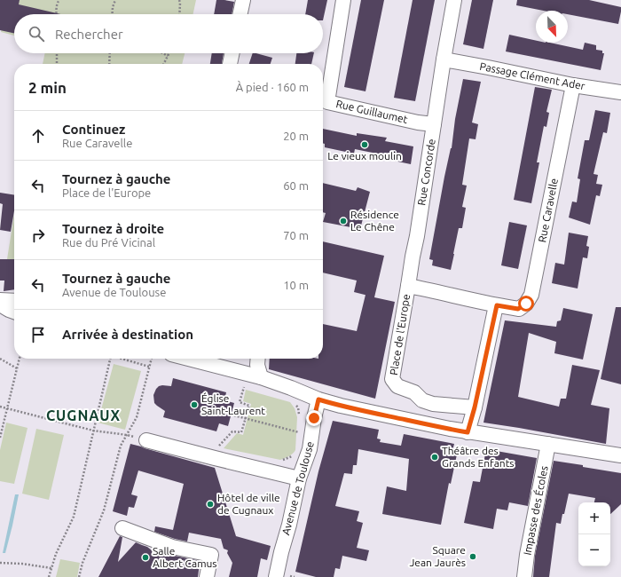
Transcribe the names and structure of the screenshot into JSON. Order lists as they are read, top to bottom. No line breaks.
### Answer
{"streets":{"street":["Passage Clément Ader","Rue Guillaumet","Rue Concorde","Rue Caravelle","Place de l'Europe","Avenue de Toulouse","Impasse des Écoles"]},"crossings":[["Passage Clément Ader","Rue Concorde"],["Passage Clément Ader","Rue Caravelle"],["Rue Guillaumet","Rue Concorde"],["Rue Concorde","Place de l'Europe"],["Rue Caravelle","Place de l'Europe"]],"districts":["CUGNAUX"],"places":["Le vieux moulin","Résidence Le Chêne","Église Saint-Laurent","Théâtre des Grands Enfants","Hôtel de ville de Cugnaux","Square Jean Jaurès","Salle Albert Camus"],"north":"bottom right","page":{"search":"Rechercher","heading":["2 min","À pied · 160 m"],"list":[["Continuez","Rue Caravelle","20 m"],["Tournez à gauche","Place de l'Europe","60 m"],["Tournez à droite","Rue du Pré Vicinal","70 m"],["Tournez à gauche","Avenue de Toulouse","10 m"],"Arrivée à destination"],"map_buttons":["+","−"]}}
